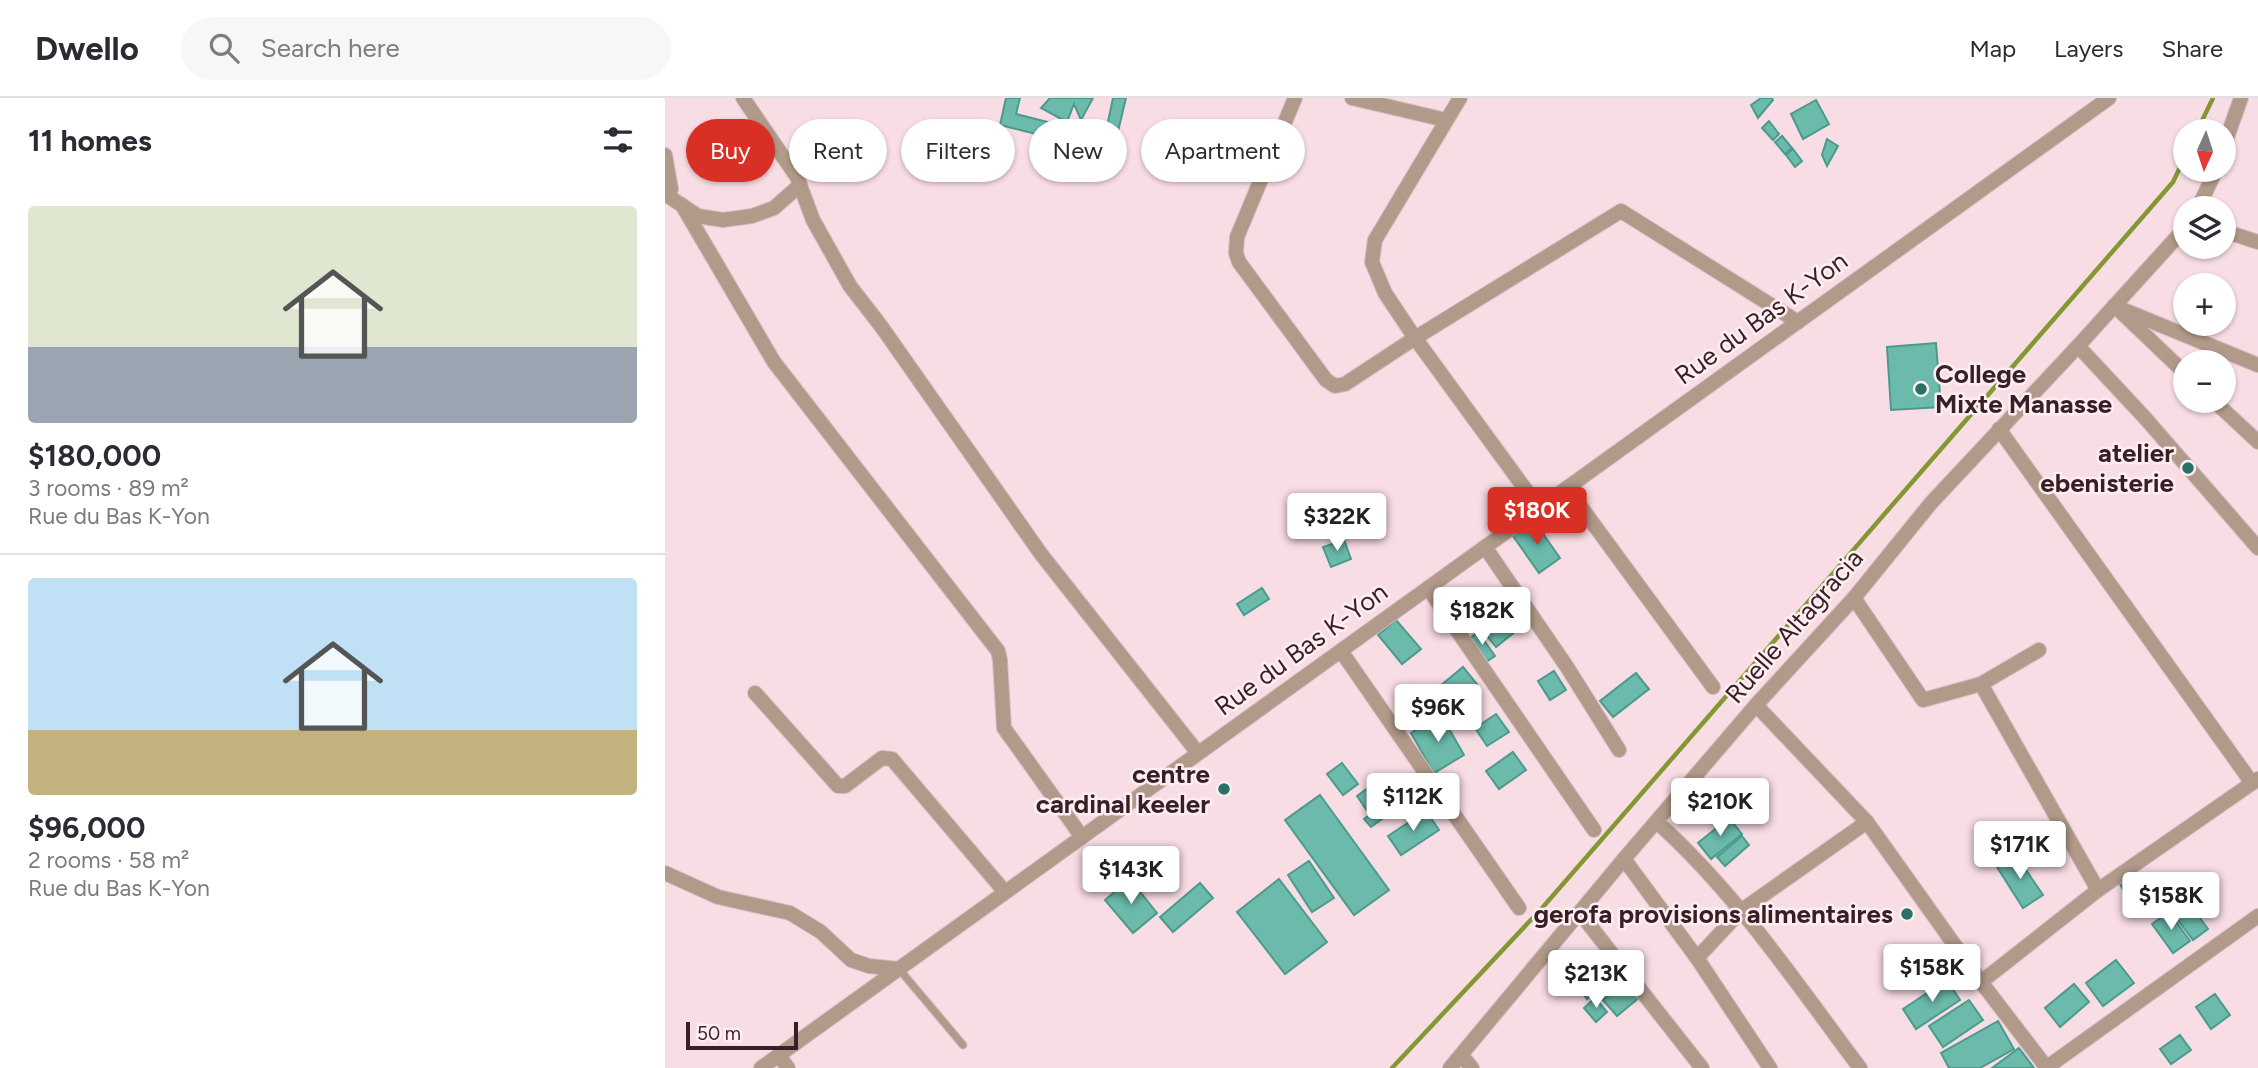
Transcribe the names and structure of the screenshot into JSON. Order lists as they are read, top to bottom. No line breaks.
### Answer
{"streets":{"street":["Rue du Bas K-Yon","Ruelle Altagracia"]},"places":["College Mixte Manasse","atelier ebenisterie","centre cardinal keeler","gerofa provisions alimentaires"],"scale_bar":"50 m","north":"bottom","page":{"header":"Dwello","search":"Search here","nav":["Map","Layers","Share"],"heading":"11 homes","map_buttons":["+","−"],"chip":["Buy","Rent","Filters","New","Apartment"],"list":[{"name":"$180,000","note":"3 rooms · 89 m² · Rue du Bas K-Yon"},{"name":"$96,000","note":"2 rooms · 58 m² · Rue du Bas K-Yon"}],"price":["$180K","$322K","$182K","$96K","$112K","$210K","$171K","$143K","$158K","$158K","$213K"],"scale":"50 m"}}
